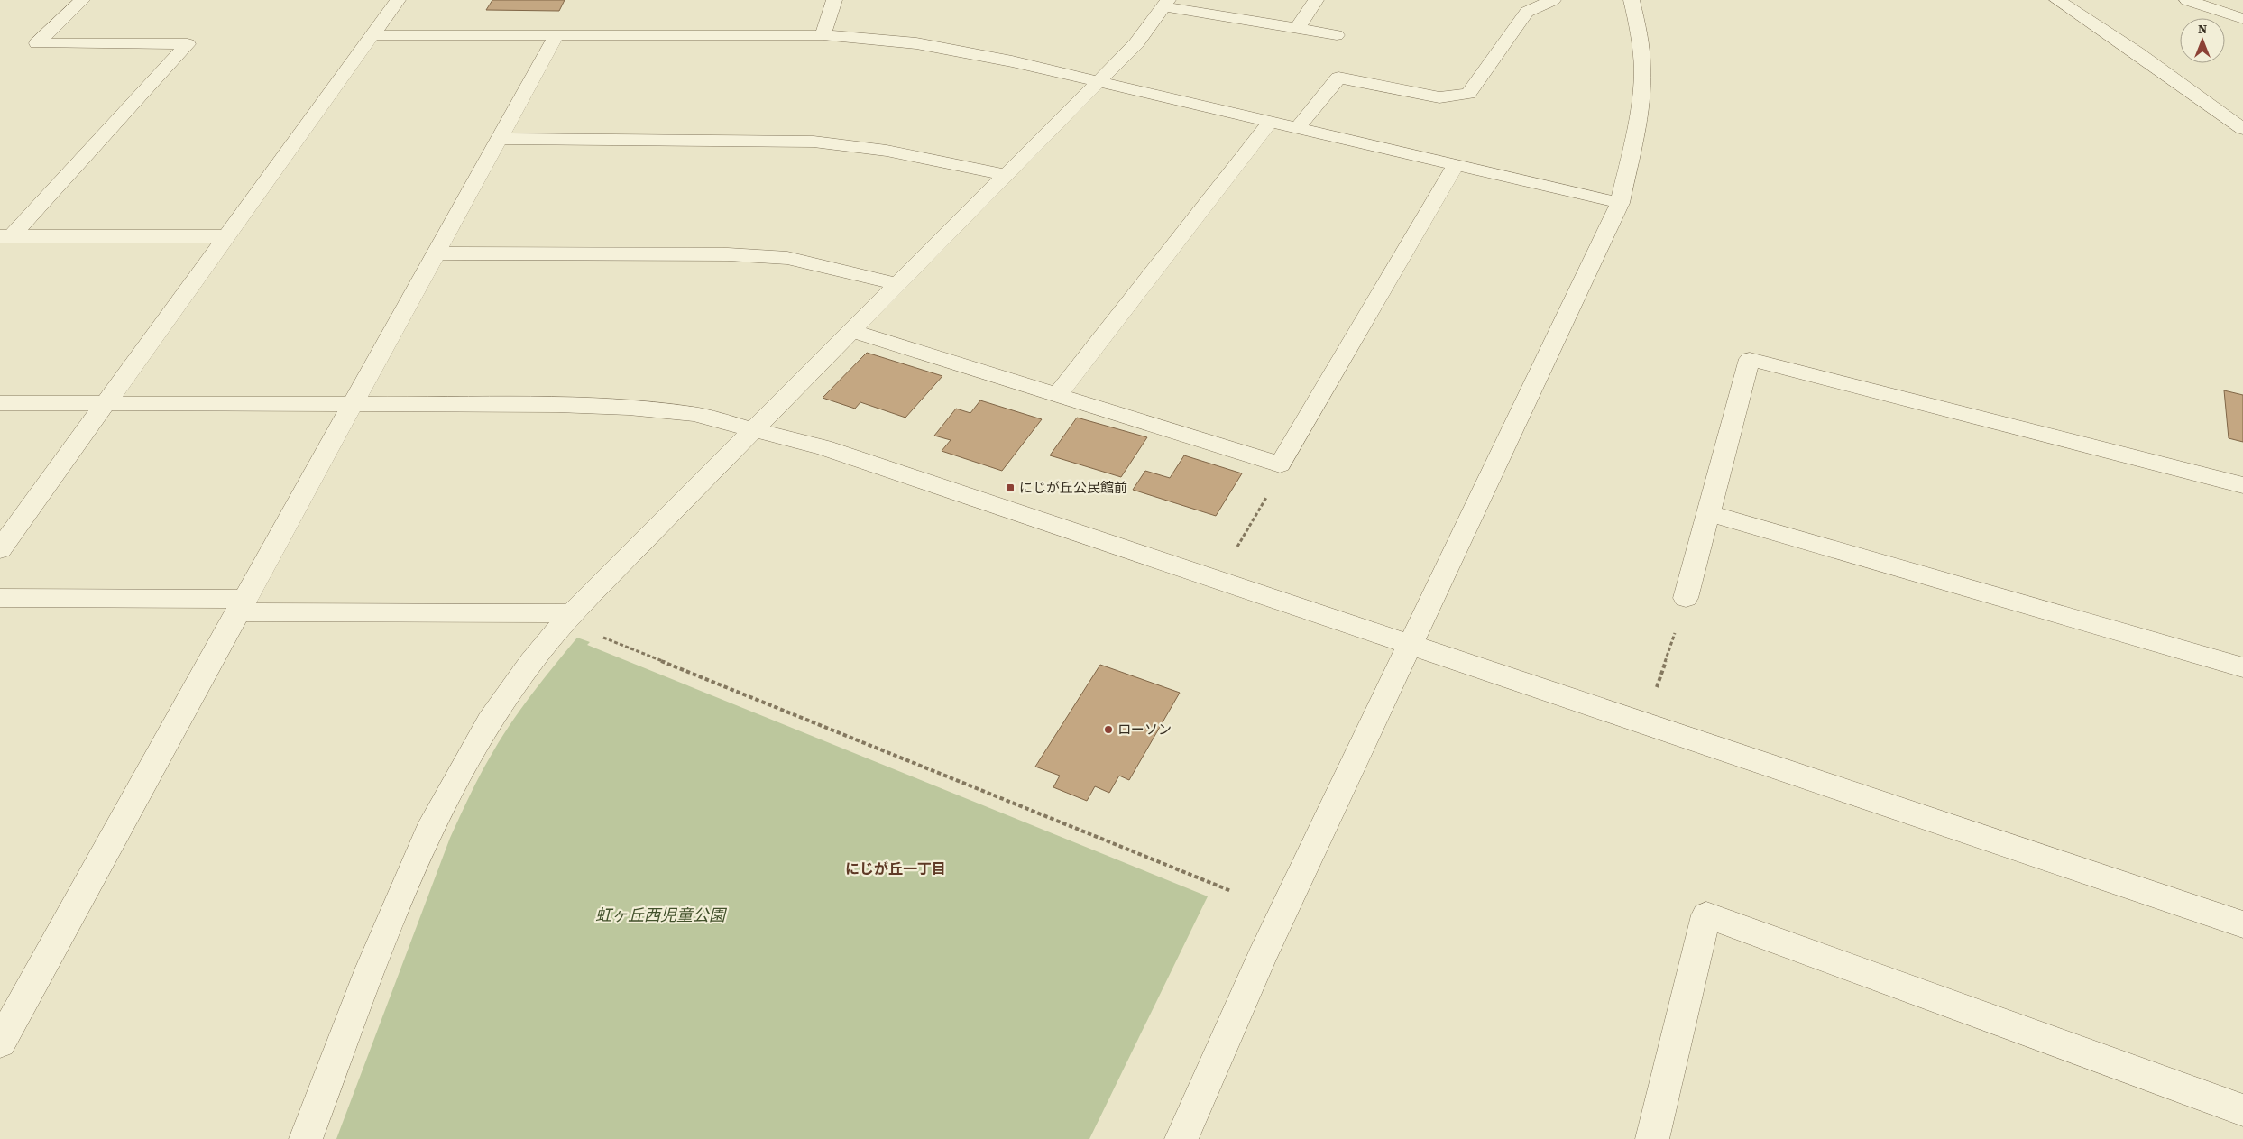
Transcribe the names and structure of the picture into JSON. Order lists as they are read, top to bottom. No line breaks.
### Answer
{"districts":["にじが丘一丁目"],"parks":["虹ヶ丘西児童公園"],"places":{"transit":["にじが丘公民館前"],"other":["ローソン"]},"north":"top"}
